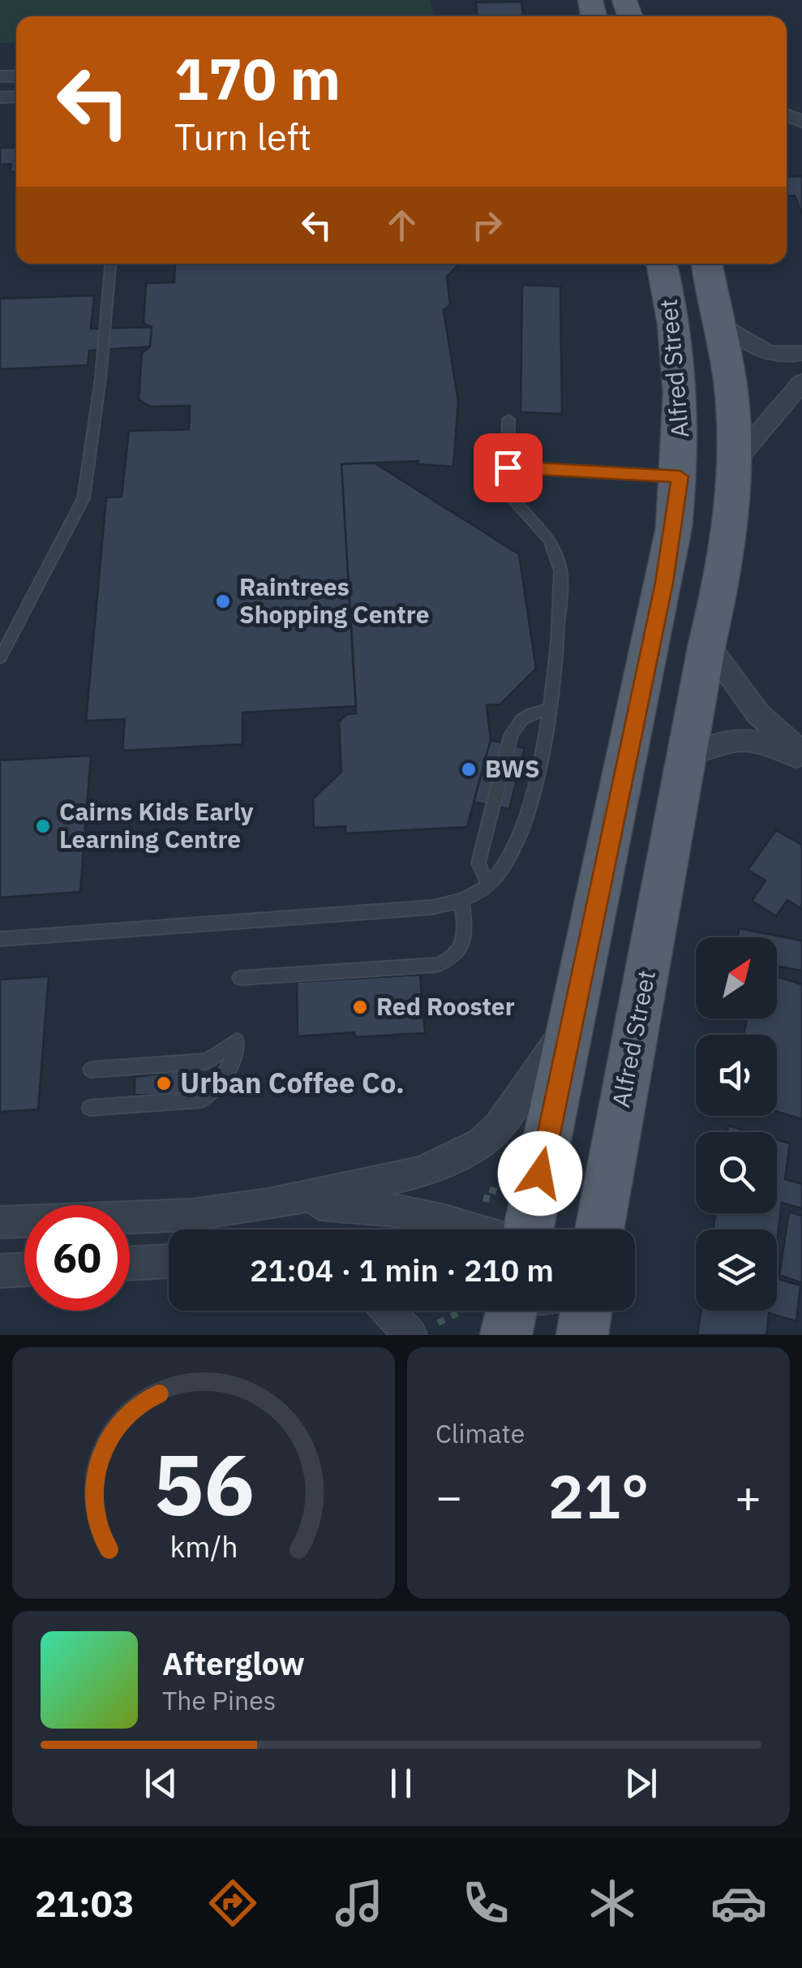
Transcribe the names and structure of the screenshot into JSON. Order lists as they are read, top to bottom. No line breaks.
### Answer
{"streets":{"main road":["Alfred Street"]},"places":["Raintrees Shopping Centre","BWS","Cairns Kids Early Learning Centre","Red Rooster","Urban Coffee Co."],"north":"top right","page":{"turn":["170 m","Turn left"],"limit":"60","trip":"21:04 · 1 min · 210 m","tile":"Climate","heat":["−","21°","+"],"song":["Afterglow","The Pines"],"tabs":"21:03","gauge":["56","km/h"]}}
